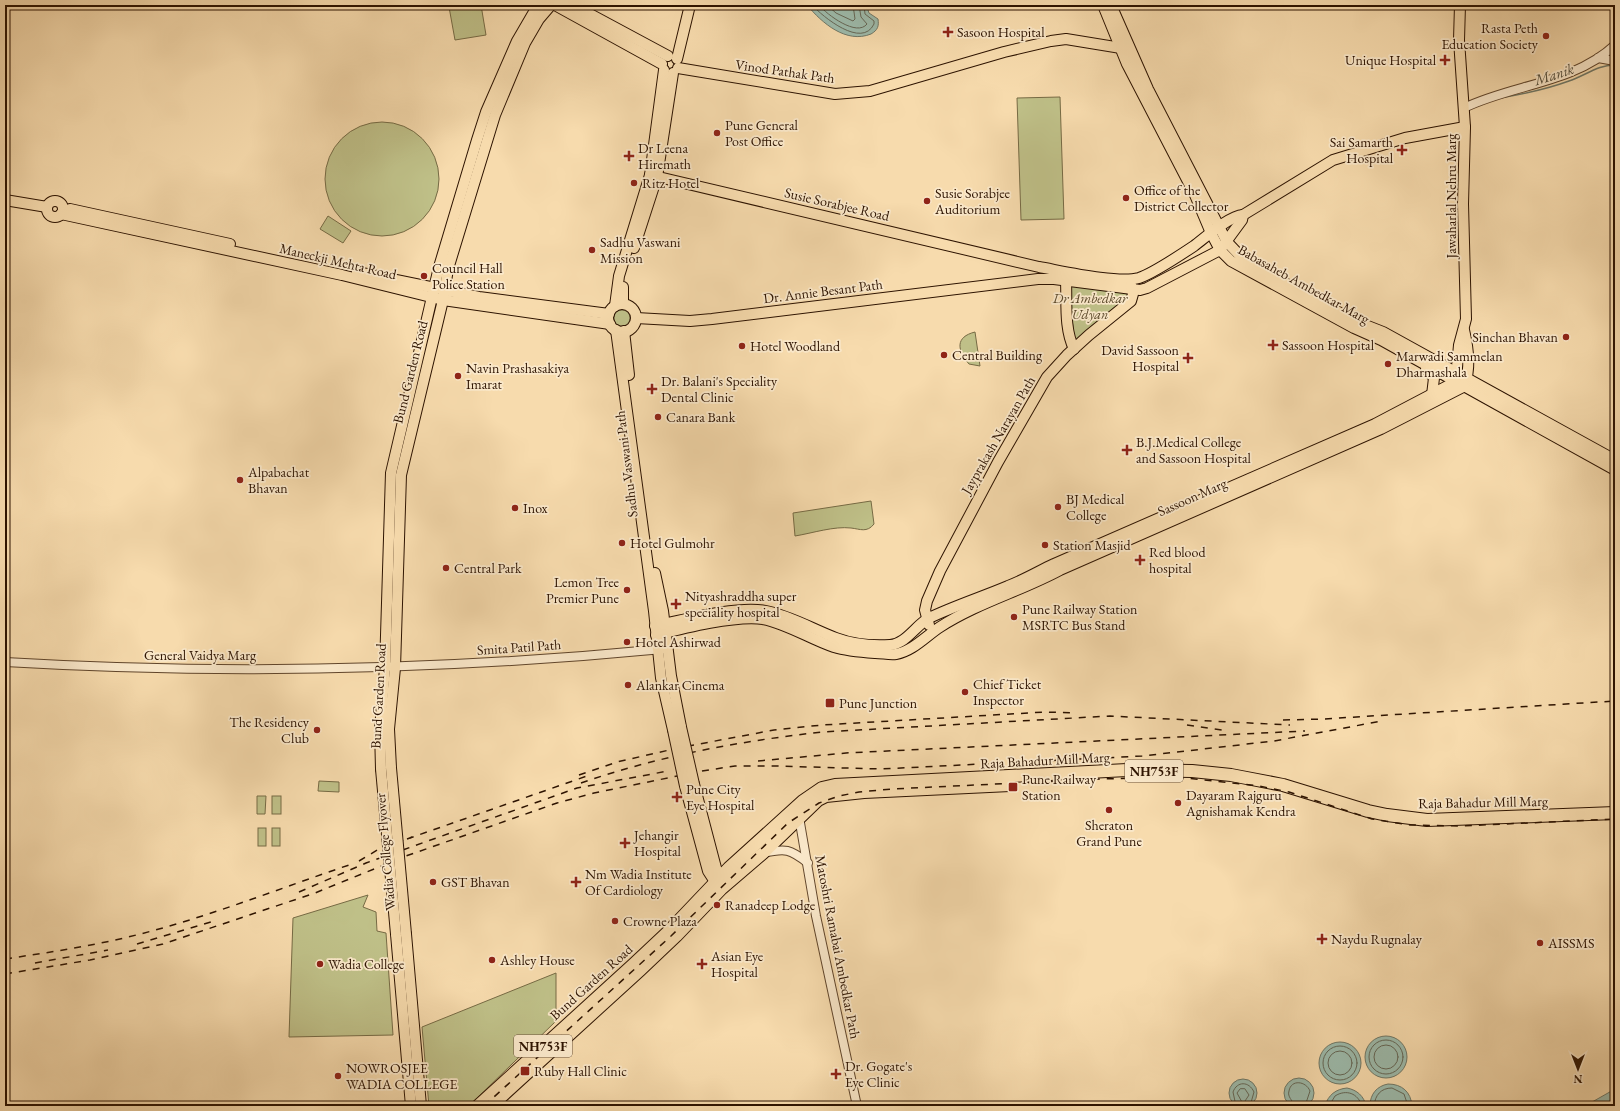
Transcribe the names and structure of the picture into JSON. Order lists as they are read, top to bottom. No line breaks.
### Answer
{"streets":{"highway":["Bund Garden Road","Raja Bahadur Mill Marg","NH753F"],"main road":["Vinod Pathak Path","Jawaharlal Nehru Marg","Susie Sorabjee Road","Maneckji Mehta Road","Babasaheb Ambedkar Marg","Dr. Annie Besant Path","Jayprakash Narayan Path","Sadhu Vaswani Path","Sassoon Marg","Wadia College Flyover"],"street":["Smita Patil Path","General Vaidya Marg","Matoshri Ramabai Ambedkar Path"]},"crossings":[["Vinod Pathak Path","Babasaheb Ambedkar Marg"],["Vinod Pathak Path","Sadhu Vaswani Path"],["Jawaharlal Nehru Marg","Babasaheb Ambedkar Marg"],["Jawaharlal Nehru Marg","Sassoon Marg"],["Susie Sorabjee Road","Sadhu Vaswani Path"],["Maneckji Mehta Road","Bund Garden Road"],["Maneckji Mehta Road","Sadhu Vaswani Path"],["Babasaheb Ambedkar Marg","Sassoon Marg"],["Dr. Annie Besant Path","Jayprakash Narayan Path"],["Bund Garden Road","Smita Patil Path"],["Bund Garden Road","General Vaidya Marg"],["Bund Garden Road","Raja Bahadur Mill Marg"],["Bund Garden Road","Wadia College Flyover"],["Jayprakash Narayan Path","Sassoon Marg"],["Sadhu Vaswani Path","Sassoon Marg"],["Smita Patil Path","General Vaidya Marg"],["Raja Bahadur Mill Marg","Matoshri Ramabai Ambedkar Path"]],"water":["Manik"],"parks":["Dr Ambedkar Udyan"],"places":{"health":["Sasoon Hospital","Unique Hospital","Sai Samarth Hospital","Dr Leena Hiremath","Sassoon Hospital","David Sassoon Hospital","Dr. Balani's Speciality Dental Clinic","B.J.Medical College and Sassoon Hospital","Red blood hospital","Nityashraddha super speciality hospital","Pune City Eye Hospital","Jehangir Hospital","Nm Wadia Institute Of Cardiology","Naydu Rugnalay","Asian Eye Hospital","Dr. Gogate's Eye Clinic"],"other":["Rasta Peth Education Society","Pune General Post Office","Ritz Hotel","Office of the District Collector","Susie Sorabjee Auditorium","Sadhu Vaswani Mission","Council Hall Police Station","Sinchan Bhavan","Hotel Woodland","Central Building","Marwadi Sammelan Dharmashala","Navin Prashasakiya Imarat","Canara Bank","Alpabachat Bhavan","BJ Medical College","Inox","Hotel Gulmohr","Station Masjid","Central Park","Lemon Tree Premier Pune","Pune Railway Station MSRTC Bus Stand","Hotel Ashirwad","Alankar Cinema","Chief Ticket Inspector","The Residency Club","Dayaram Rajguru Agnishamak Kendra","Sheraton Grand Pune","GST Bhavan","Ranadeep Lodge","Crowne Plaza","AISSMS","Ashley House","Wadia College","NOWROSJEE WADIA COLLEGE"],"transit":["Pune Junction","Pune Railway Station","Ruby Hall Clinic"]},"north":"bottom"}
